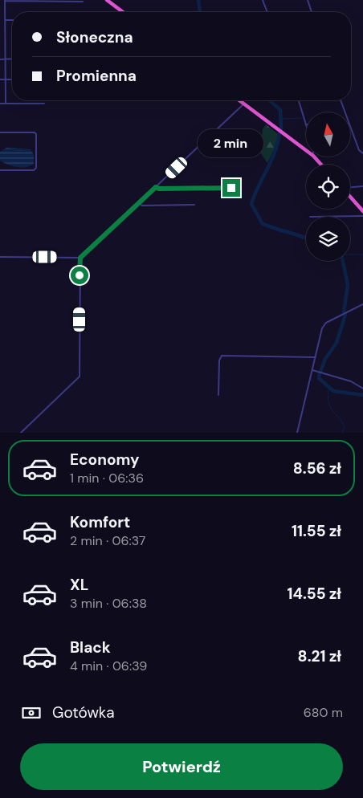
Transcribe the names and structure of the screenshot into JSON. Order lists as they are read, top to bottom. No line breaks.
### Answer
{"north":"top","page":{"banner":["Słoneczna","Promienna"],"bubble":"2 min","list":[{"name":"Economy","note":"1 min · 06:36","value":"8.56 zł"},{"name":"Komfort","note":"2 min · 06:37","value":"11.55 zł"},{"name":"XL","note":"3 min · 06:38","value":"14.55 zł"},{"name":"Black","note":"4 min · 06:39","value":"8.21 zł"}],"pay":["Gotówka","680 m"],"buttons":"Potwierdź"}}
